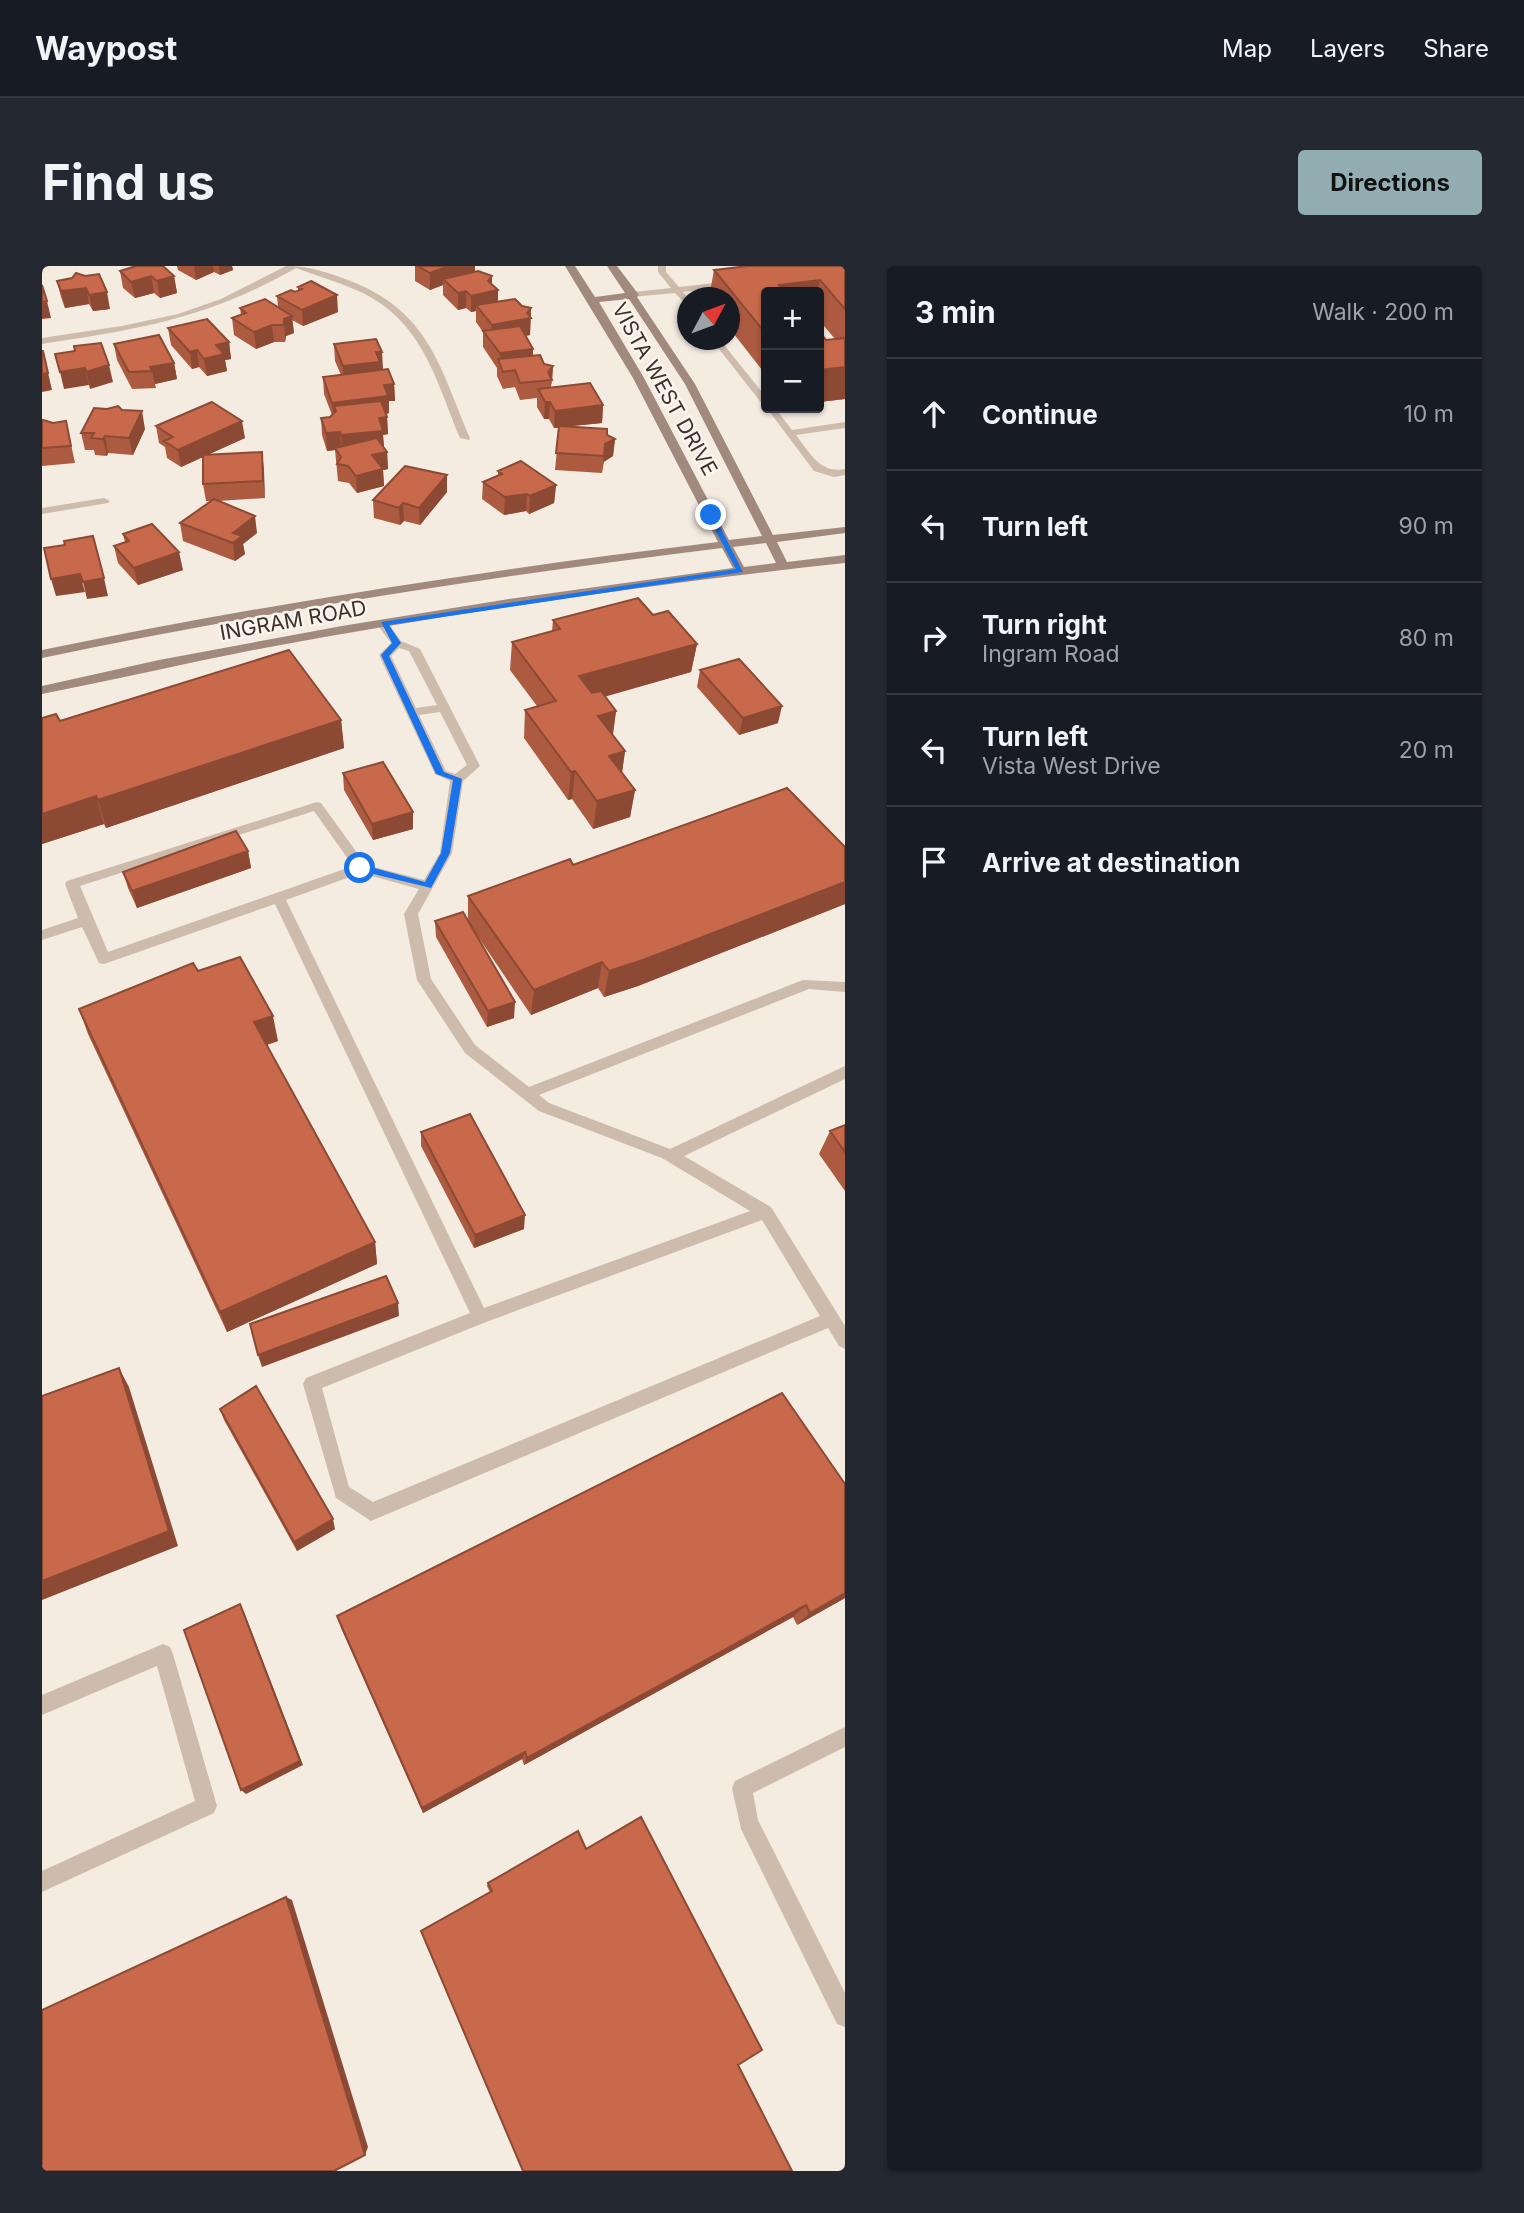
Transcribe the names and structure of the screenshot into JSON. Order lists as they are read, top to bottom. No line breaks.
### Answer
{"streets":{"main road":["VISTA WEST DRIVE","INGRAM ROAD"]},"crossings":[["VISTA WEST DRIVE","INGRAM ROAD"]],"north":"top right","page":{"header":"Waypost","nav":["Map","Layers","Share"],"buttons":"Directions","title":"Find us","heading":["3 min","Walk · 200 m"],"map_buttons":["+","−"],"list":[["Continue","10 m"],["Turn left","90 m"],["Turn right","Ingram Road","80 m"],["Turn left","Vista West Drive","20 m"],"Arrive at destination"]}}
